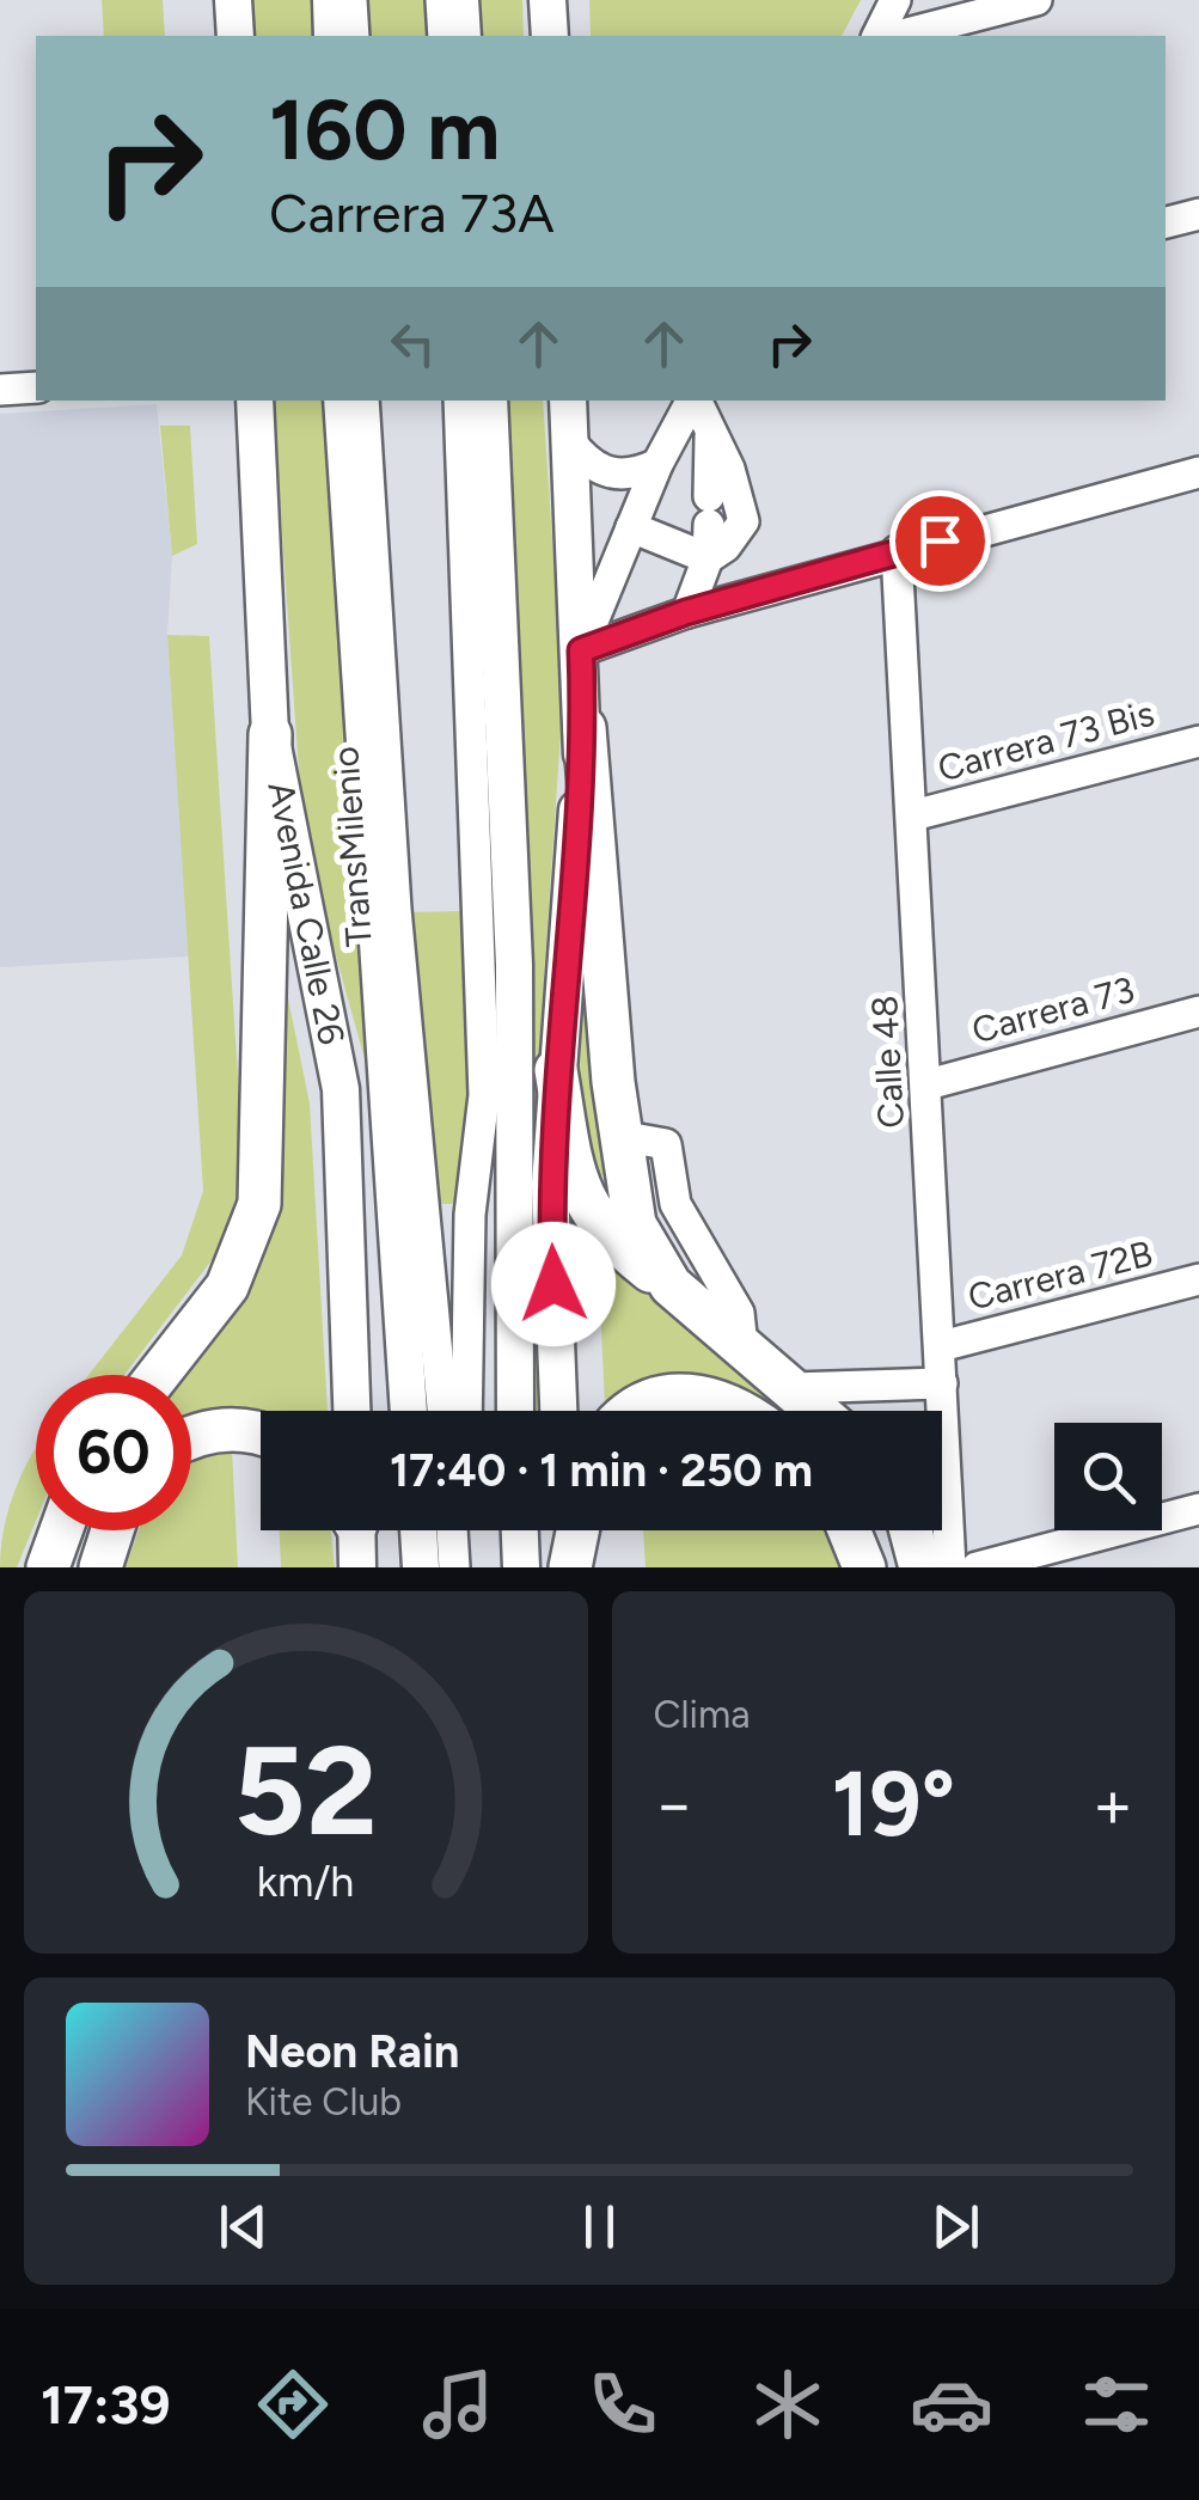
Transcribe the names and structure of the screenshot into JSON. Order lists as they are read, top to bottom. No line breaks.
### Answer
{"streets":{"main road":["Avenida Calle 26"],"street":["Carrera 73 Bis","TransMilenio","Carrera 73","Calle 48","Carrera 72B"]},"crossings":[["Carrera 73 Bis","Calle 48"],["Carrera 73","Calle 48"],["Calle 48","Carrera 72B"]],"page":{"turn":["160 m","Carrera 73A"],"limit":"60","trip":"17:40 · 1 min · 250 m","tile":"Clima","heat":["−","19°","+"],"song":["Neon Rain","Kite Club"],"tabs":"17:39","gauge":["52","km/h"]}}
